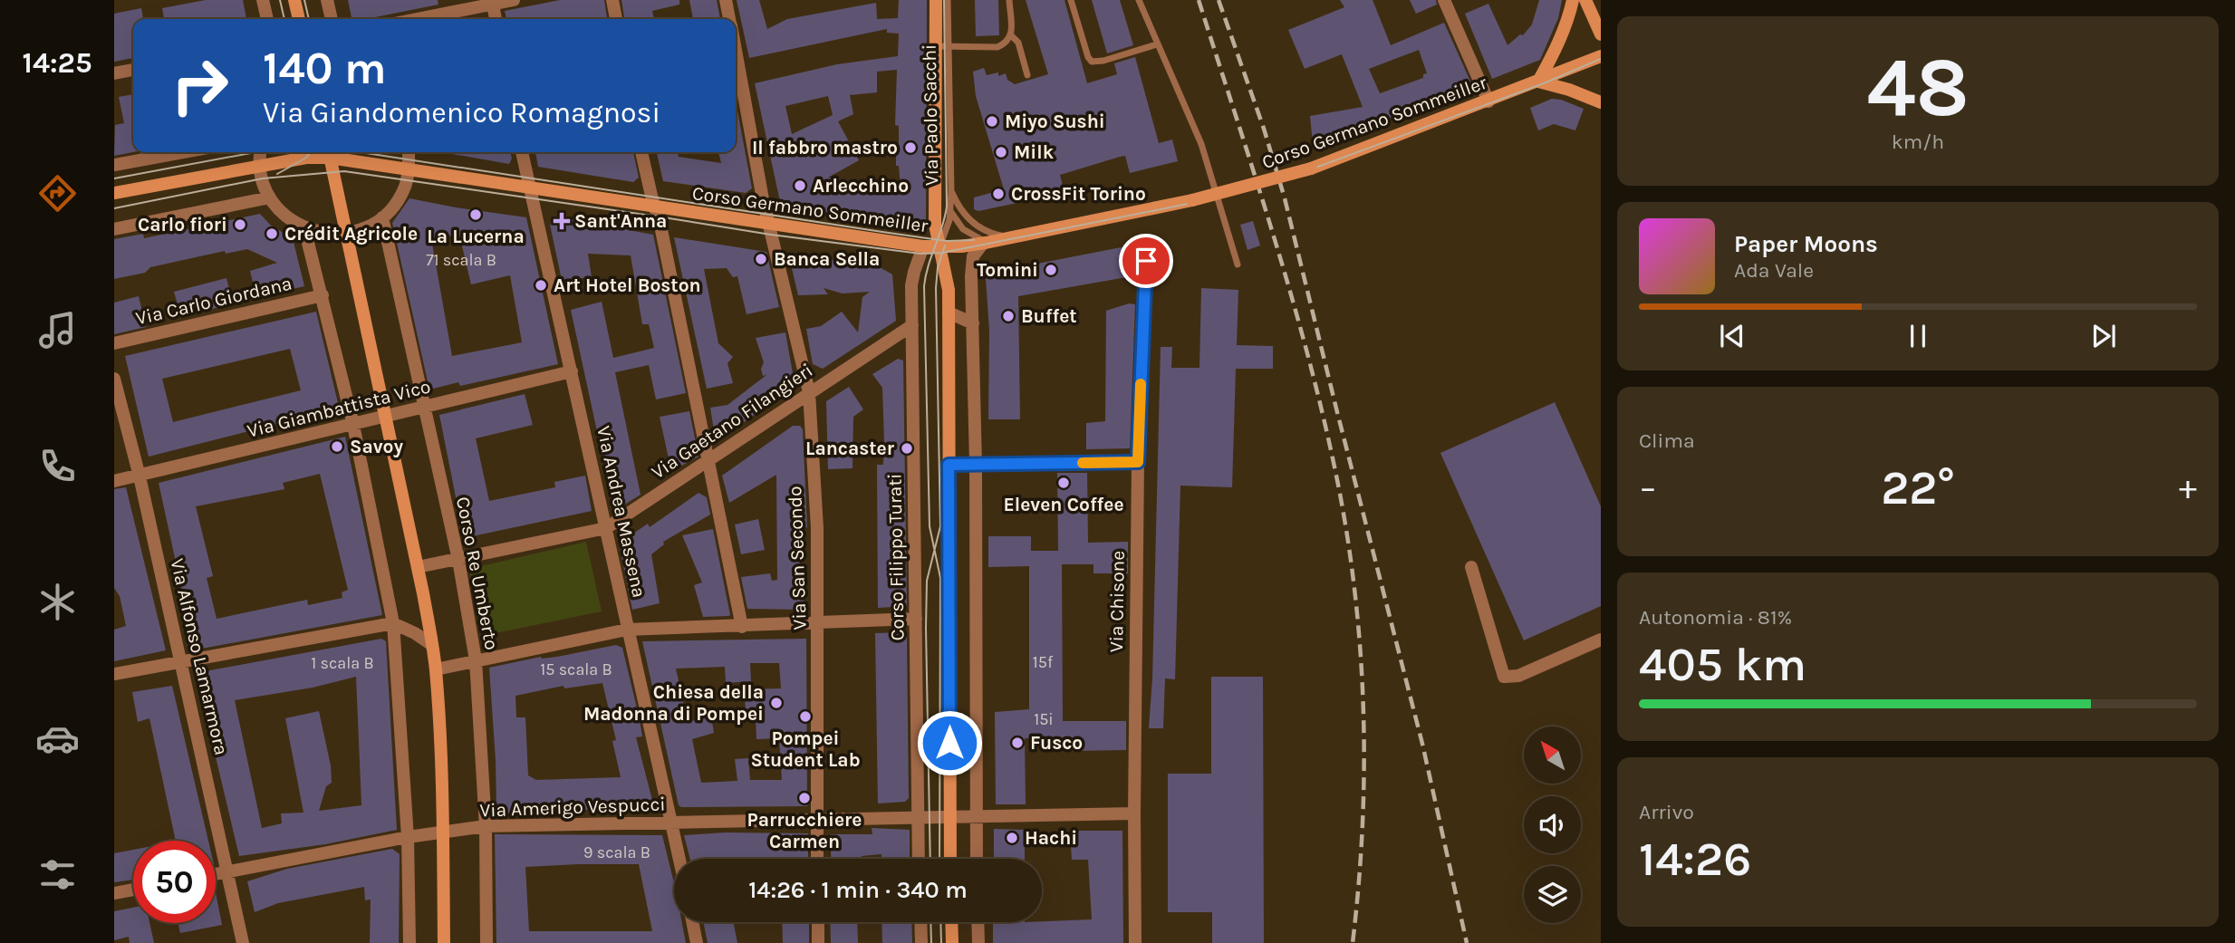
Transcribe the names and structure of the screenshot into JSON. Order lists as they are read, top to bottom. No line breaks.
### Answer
{"streets":{"main road":["Via Paolo Sacchi","Corso Germano Sommeiller"],"street":["Via Carlo Giordana","Via Giambattista Vico","Via Gaetano Filangieri","Via Andrea Massena","Corso Filippo Turati","Via San Secondo","Corso Re Umberto","Via Chisone","Via Alfonso Lamarmora","Via Amerigo Vespucci"]},"crossings":[["Via Paolo Sacchi","Corso Germano Sommeiller"],["Corso Germano Sommeiller","Via Andrea Massena"],["Corso Germano Sommeiller","Corso Filippo Turati"],["Corso Germano Sommeiller","Via San Secondo"],["Via Giambattista Vico","Via Andrea Massena"],["Via Giambattista Vico","Corso Re Umberto"],["Via Giambattista Vico","Via Alfonso Lamarmora"],["Via Gaetano Filangieri","Via Andrea Massena"],["Via Gaetano Filangieri","Corso Filippo Turati"],["Via Gaetano Filangieri","Via San Secondo"],["Via Gaetano Filangieri","Corso Re Umberto"],["Via Andrea Massena","Via Amerigo Vespucci"],["Corso Filippo Turati","Via Amerigo Vespucci"],["Via San Secondo","Via Amerigo Vespucci"],["Corso Re Umberto","Via Amerigo Vespucci"],["Via Alfonso Lamarmora","Via Amerigo Vespucci"]],"places":{"other":["Miyo Sushi","Il fabbro mastro","Milk","Arlecchino","CrossFit Torino","La Lucerna","Carlo fiori","Crédit Agricole","Banca Sella","Tomini","Art Hotel Boston","Buffet","Savoy","Lancaster","Eleven Coffee","Chiesa della Madonna di Pompei","Pompei Student Lab","Fusco","Parrucchiere Carmen","Hachi"],"health":["Sant'Anna"]},"house_numbers":["71 scala B","15f","1 scala B","15 scala B","15i","9 scala B"],"north":"top left","page":{"tabs":"14:25","tile":[["48","km/h"],"Clima",["Autonomia · 81%","405 km"],["Arrivo","14:26"]],"turn":["140 m","Via Giandomenico Romagnosi"],"song":["Paper Moons","Ada Vale"],"heat":["−","22°","+"],"limit":"50","trip":"14:26 · 1 min · 340 m"}}
